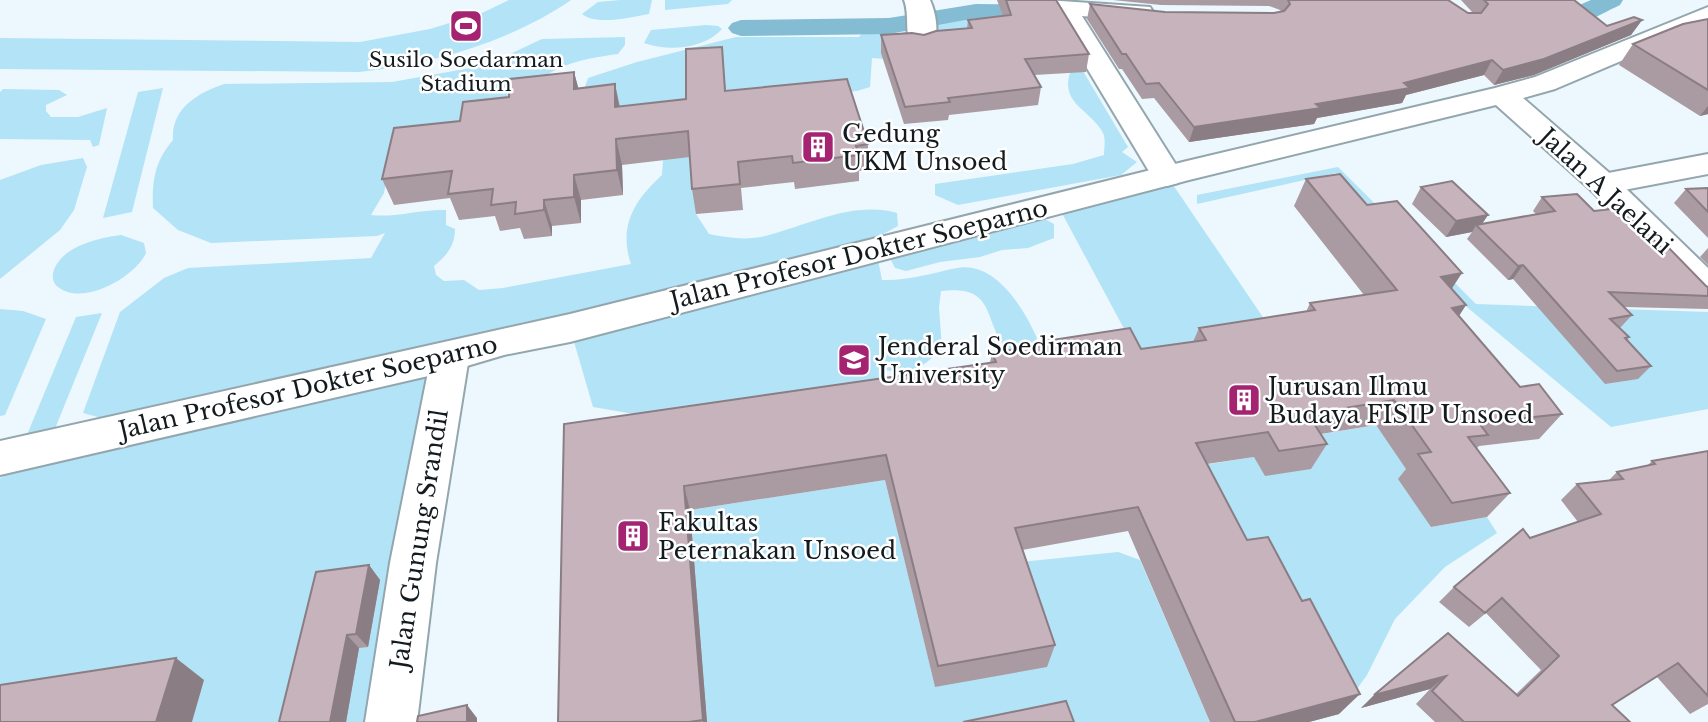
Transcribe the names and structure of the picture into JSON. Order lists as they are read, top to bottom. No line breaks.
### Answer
{"streets":{"street":["Jalan A Jaelani","Jalan Profesor Dokter Soeparno","Jalan Gunung Srandil"]},"crossings":[["Jalan A Jaelani","Jalan Profesor Dokter Soeparno"],["Jalan Profesor Dokter Soeparno","Jalan Gunung Srandil"]],"places":{"sports":["Susilo Soedarman Stadium"],"building":["Gedung UKM Unsoed","Jurusan Ilmu Budaya FISIP Unsoed","Fakultas Peternakan Unsoed"],"school or university":["Jenderal Soedirman University"]}}
